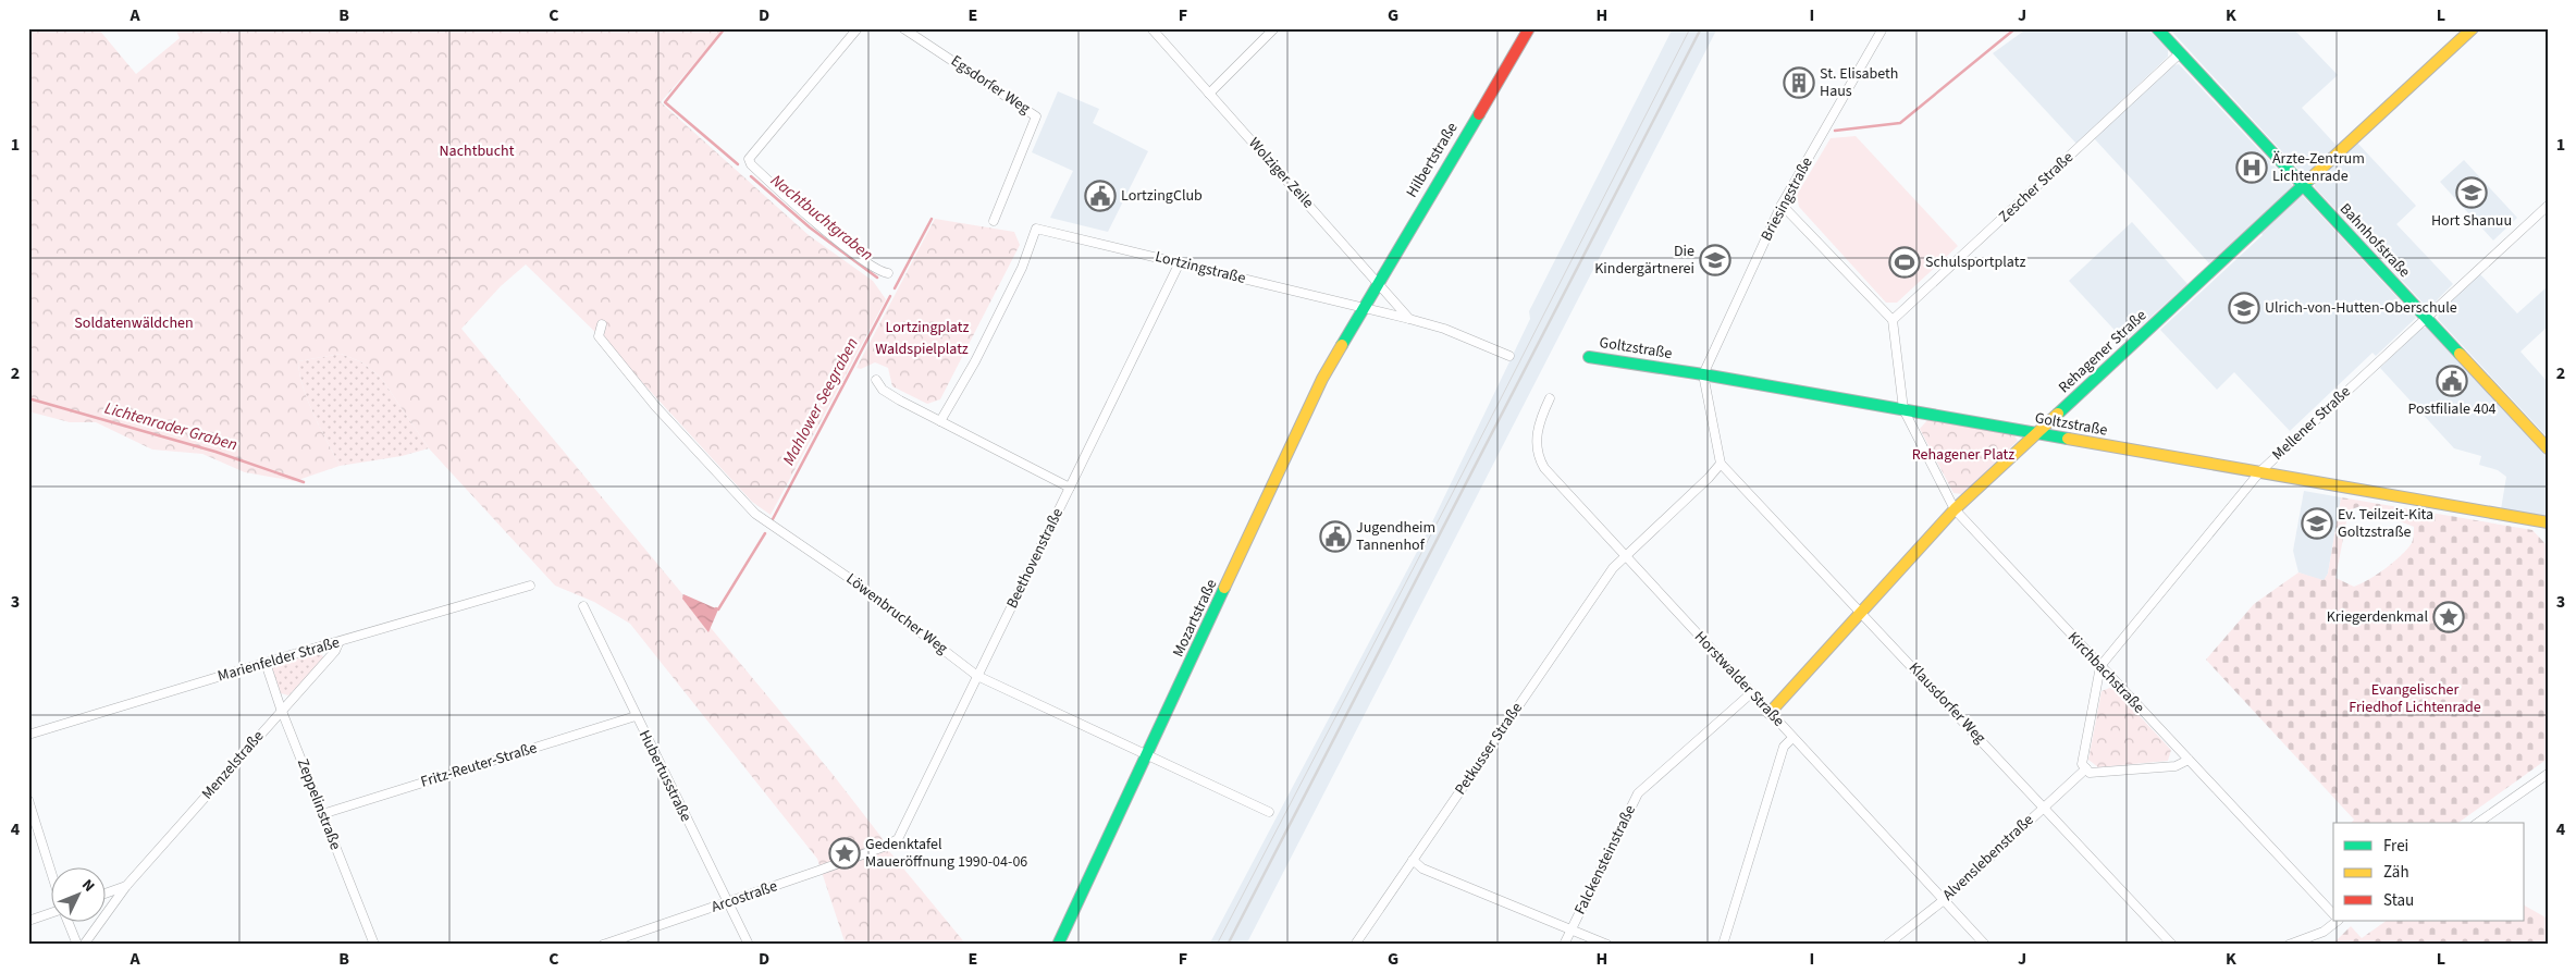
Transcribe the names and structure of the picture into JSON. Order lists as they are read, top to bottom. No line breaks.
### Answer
{"streets":{"street":["Egsdorfer Weg","Hilbertstraße","Wolziger Zeile","Zescher Straße","Briesingstraße","Bahnhofstraße","Lortzingstraße","Goltzstraße","Rehagener Straße","Mellener Straße","Beethovenstraße","Löwenbrucher Weg","Mozartstraße","Marienfelder Straße","Kirchbachstraße","Horstwalder Straße","Klausdorfer Weg","Petkusser Straße","Menzelstraße","Fritz-Reuter-Straße","Hubertusstraße","Zeppelinstraße","Alvenslebenstraße","Falckensteinstraße","Arcostraße"]},"crossings":[["Hilbertstraße","Wolziger Zeile"],["Hilbertstraße","Lortzingstraße"],["Hilbertstraße","Mozartstraße"],["Zescher Straße","Bahnhofstraße"],["Briesingstraße","Goltzstraße"],["Bahnhofstraße","Rehagener Straße"],["Bahnhofstraße","Mellener Straße"],["Lortzingstraße","Beethovenstraße"],["Lortzingstraße","Mozartstraße"],["Goltzstraße","Rehagener Straße"],["Goltzstraße","Mellener Straße"],["Goltzstraße","Kirchbachstraße"],["Rehagener Straße","Kirchbachstraße"],["Rehagener Straße","Horstwalder Straße"],["Rehagener Straße","Klausdorfer Weg"],["Mellener Straße","Kirchbachstraße"],["Beethovenstraße","Löwenbrucher Weg"],["Beethovenstraße","Arcostraße"],["Löwenbrucher Weg","Mozartstraße"],["Marienfelder Straße","Menzelstraße"],["Marienfelder Straße","Zeppelinstraße"],["Horstwalder Straße","Petkusser Straße"],["Horstwalder Straße","Alvenslebenstraße"],["Horstwalder Straße","Falckensteinstraße"],["Klausdorfer Weg","Petkusser Straße"],["Klausdorfer Weg","Alvenslebenstraße"],["Menzelstraße","Zeppelinstraße"],["Fritz-Reuter-Straße","Hubertusstraße"],["Fritz-Reuter-Straße","Zeppelinstraße"],["Hubertusstraße","Arcostraße"]],"water":["Nachtbuchtgraben","Mahlower Seegraben","Lichtenrader Graben"],"parks":["Nachtbucht","Soldatenwäldchen","Lortzingplatz","Waldspielplatz","Rehagener Platz","Evangelischer Friedhof Lichtenrade"],"places":{"building":["St. Elisabeth Haus"],"hospital":["Ärzte-Zentrum Lichtenrade"],"school or university":["Hort Shanuu","Die Kindergärtnerei","Ulrich-von-Hutten-Oberschule","Ev. Teilzeit-Kita Goltzstraße"],"public building":["LortzingClub","Postfiliale 404","Jugendheim Tannenhof"],"sports":["Schulsportplatz"],"place":["Kriegerdenkmal","Gedenktafel Maueröffnung 1990-04-06"]},"legend":["Frei","Zäh","Stau"],"north":"top right","grid":{"columns":["A","B","C","D","E","F","G","H","I","J","K","L"],"rows":["1","2","3","4"]}}
